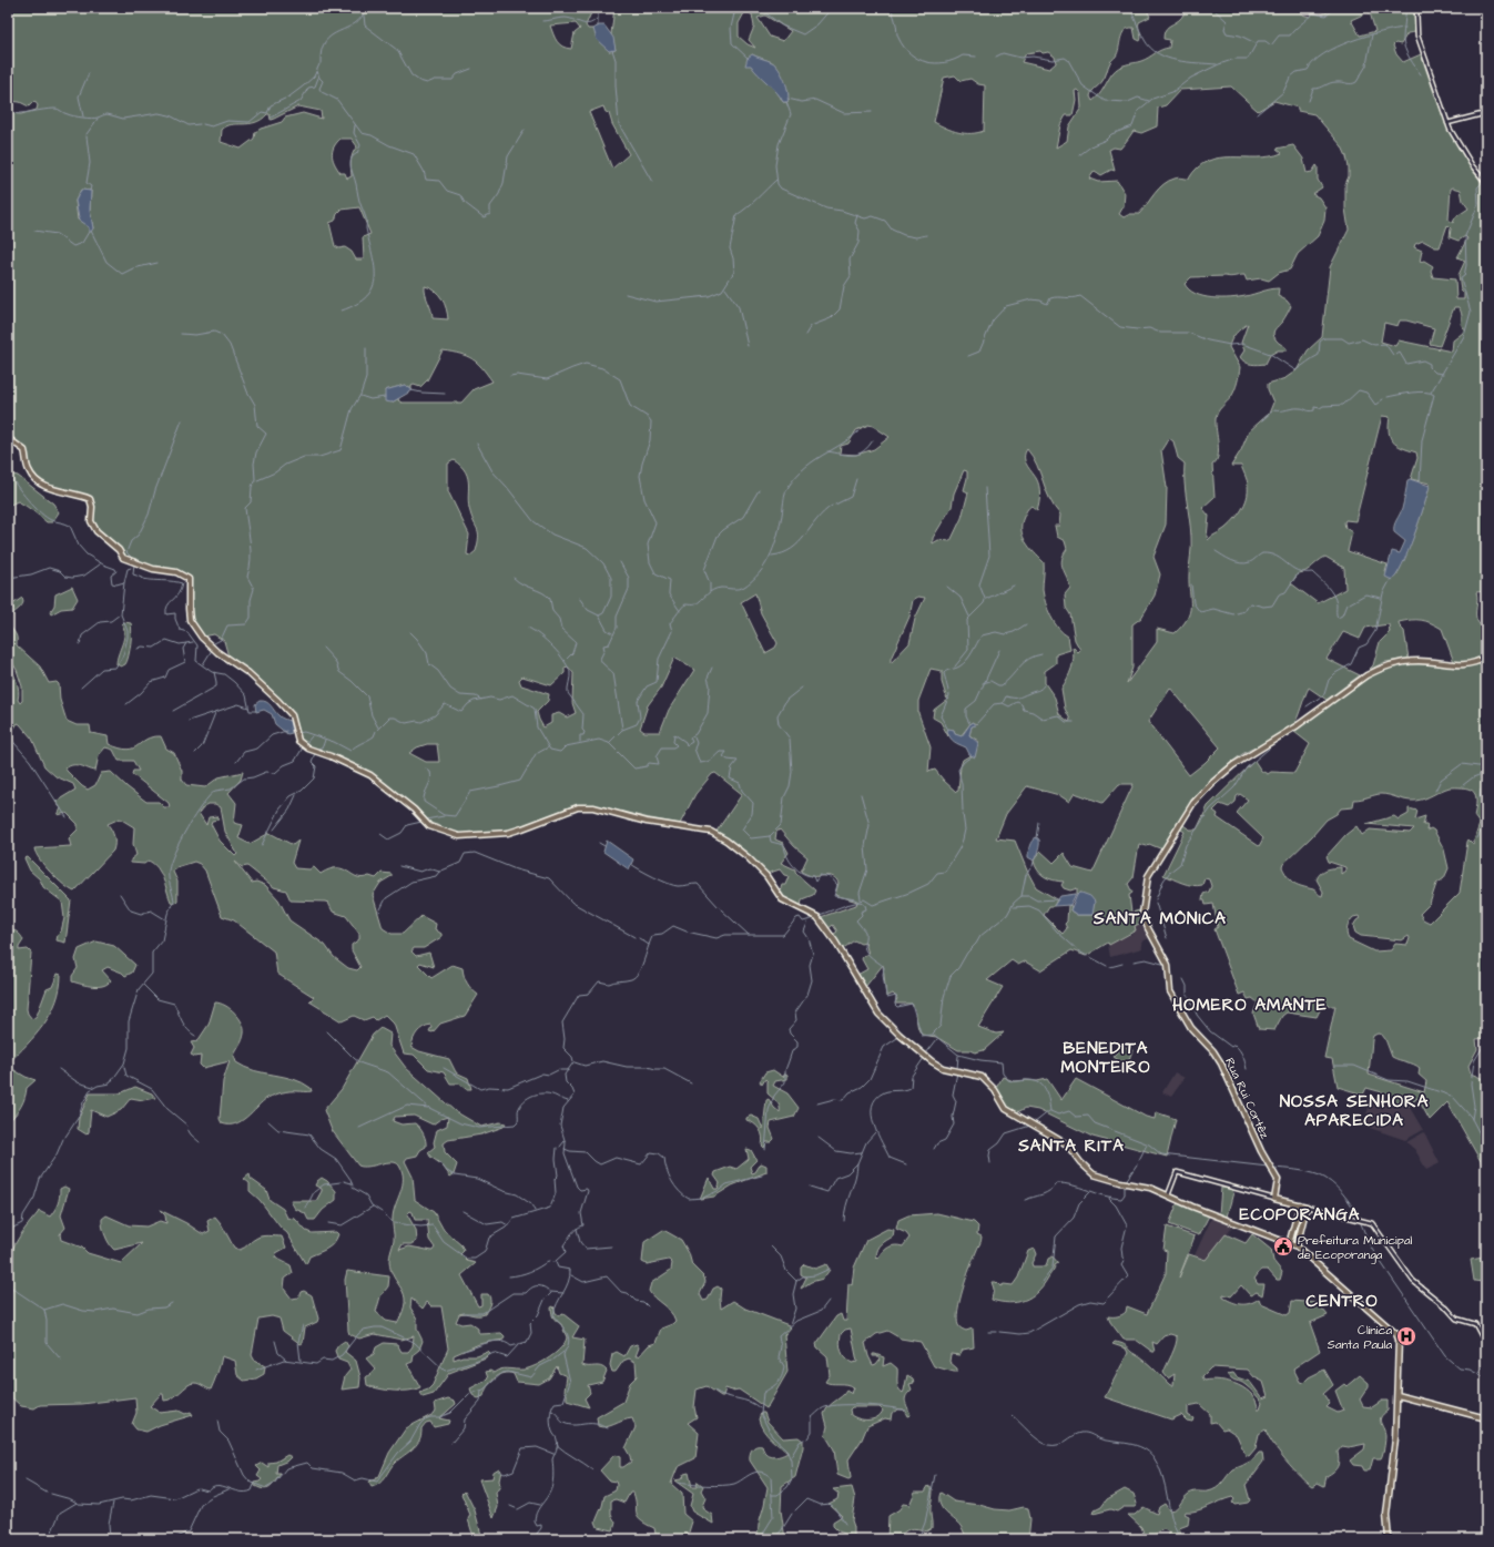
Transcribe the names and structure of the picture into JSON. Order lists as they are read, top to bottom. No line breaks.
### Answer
{"streets":{"main road":["Rua Rui Cortêz"]},"districts":["SANTA MÔNICA","HOMERO AMANTE","BENEDITA MONTEIRO","NOSSA SENHORA APARECIDA","SANTA RITA","ECOPORANGA","CENTRO"],"places":{"public building":["Prefeitura Municipal de Ecoporanga"],"hospital":["Clínica Santa Paula"]}}
